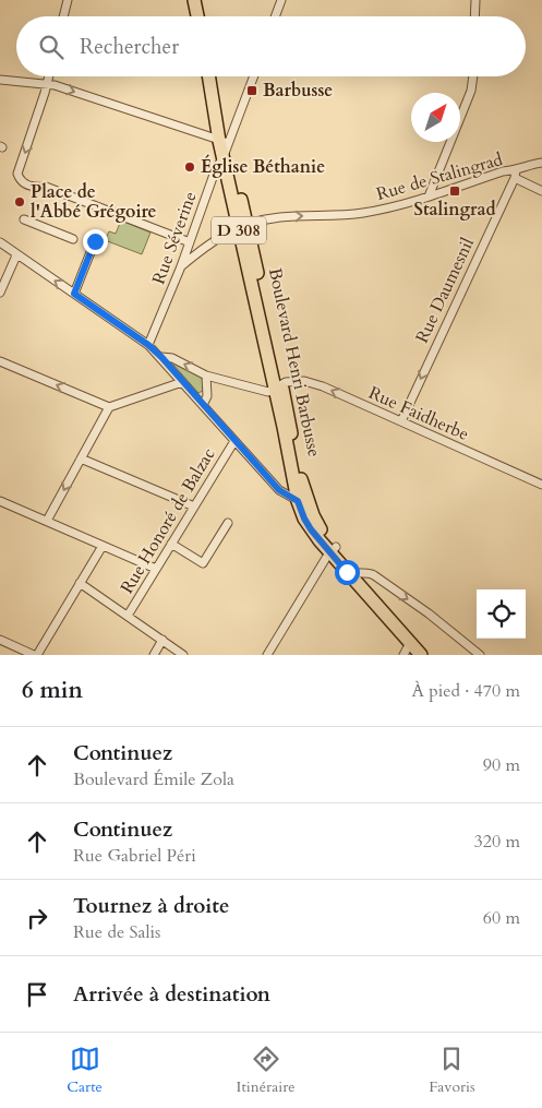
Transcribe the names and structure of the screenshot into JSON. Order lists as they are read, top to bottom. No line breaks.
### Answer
{"streets":{"main road":["D 308","Boulevard Henri Barbusse"],"street":["Rue de Stalingrad","Rue Séverine","Rue Daumesnil","Rue Faidherbe","Rue Honoré de Balzac"]},"crossings":[["Rue de Stalingrad","Rue Séverine"],["Rue de Stalingrad","Rue Daumesnil"],["Rue de Stalingrad","Boulevard Henri Barbusse"],["D 308","Boulevard Henri Barbusse"],["Rue Séverine","Boulevard Henri Barbusse"],["Rue Daumesnil","Rue Faidherbe"],["Boulevard Henri Barbusse","Rue Faidherbe"]],"one_way":["Rue de Stalingrad","Rue Daumesnil","Rue Faidherbe"],"places":{"transit":["Barbusse","Stalingrad"],"other":["Église Béthanie","Place de l'Abbé Grégoire"]},"north":"top right","page":{"search":"Rechercher","heading":["6 min","À pied · 470 m"],"list":[["Continuez","Boulevard Émile Zola","90 m"],["Continuez","Rue Gabriel Péri","320 m"],["Tournez à droite","Rue de Salis","60 m"],"Arrivée à destination"],"nav":["Carte","Itinéraire","Favoris"]}}
